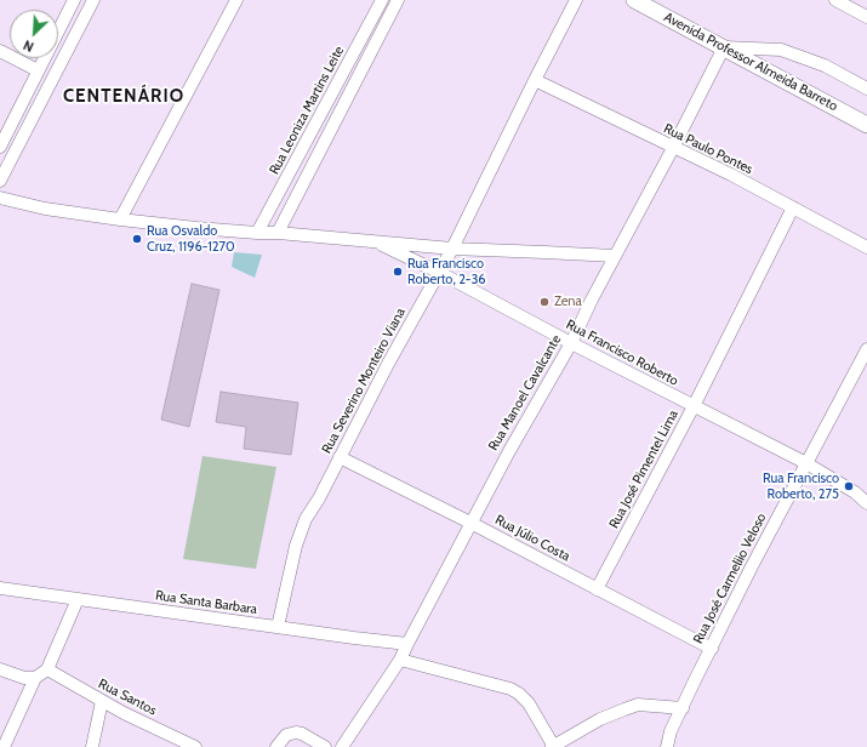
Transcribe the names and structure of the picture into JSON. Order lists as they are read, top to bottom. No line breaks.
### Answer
{"streets":{"main road":["Avenida Professor Almeida Barreto"],"street":["Rua Leoniza Martins Leite","Rua Paulo Pontes","Rua Francisco Roberto","Rua Severino Monteiro Viana","Rua Manoel Cavalcante","Rua José Pimentel Lima","Rua Júlio Costa","Rua José Carmeliio Veloso","Rua Santa Barbara","Rua Santos"]},"crossings":[["Avenida Professor Almeida Barreto","Rua Manoel Cavalcante"],["Rua Paulo Pontes","Rua Severino Monteiro Viana"],["Rua Paulo Pontes","Rua Manoel Cavalcante"],["Rua Paulo Pontes","Rua José Pimentel Lima"],["Rua Francisco Roberto","Rua Severino Monteiro Viana"],["Rua Francisco Roberto","Rua Manoel Cavalcante"],["Rua Francisco Roberto","Rua José Pimentel Lima"],["Rua Francisco Roberto","Rua José Carmeliio Veloso"],["Rua Severino Monteiro Viana","Rua Júlio Costa"],["Rua Severino Monteiro Viana","Rua Santa Barbara"],["Rua Manoel Cavalcante","Rua Júlio Costa"],["Rua Manoel Cavalcante","Rua Santa Barbara"],["Rua José Pimentel Lima","Rua Júlio Costa"],["Rua Júlio Costa","Rua José Carmeliio Veloso"]],"districts":["CENTENÁRIO"],"places":["Rua Osvaldo Cruz, 1196-1270","Rua Francisco Roberto, 2-36","Zena","Rua Francisco Roberto, 275"],"north":"bottom left"}
